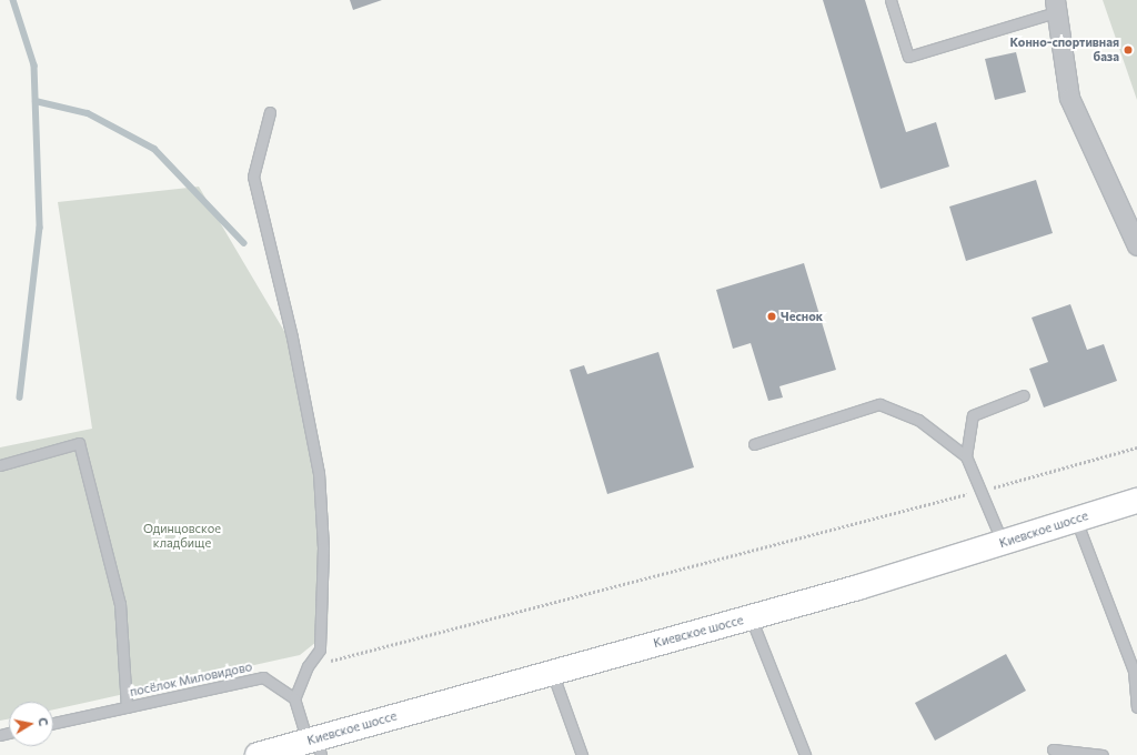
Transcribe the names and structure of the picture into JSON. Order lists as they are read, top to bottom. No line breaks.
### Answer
{"streets":{"main road":["Киевское шоссе"],"lane":["посёлок Миловидово"]},"parks":["Одинцовское кладбище"],"places":["Конно-спортивная база","Чеснок"],"north":"right"}
